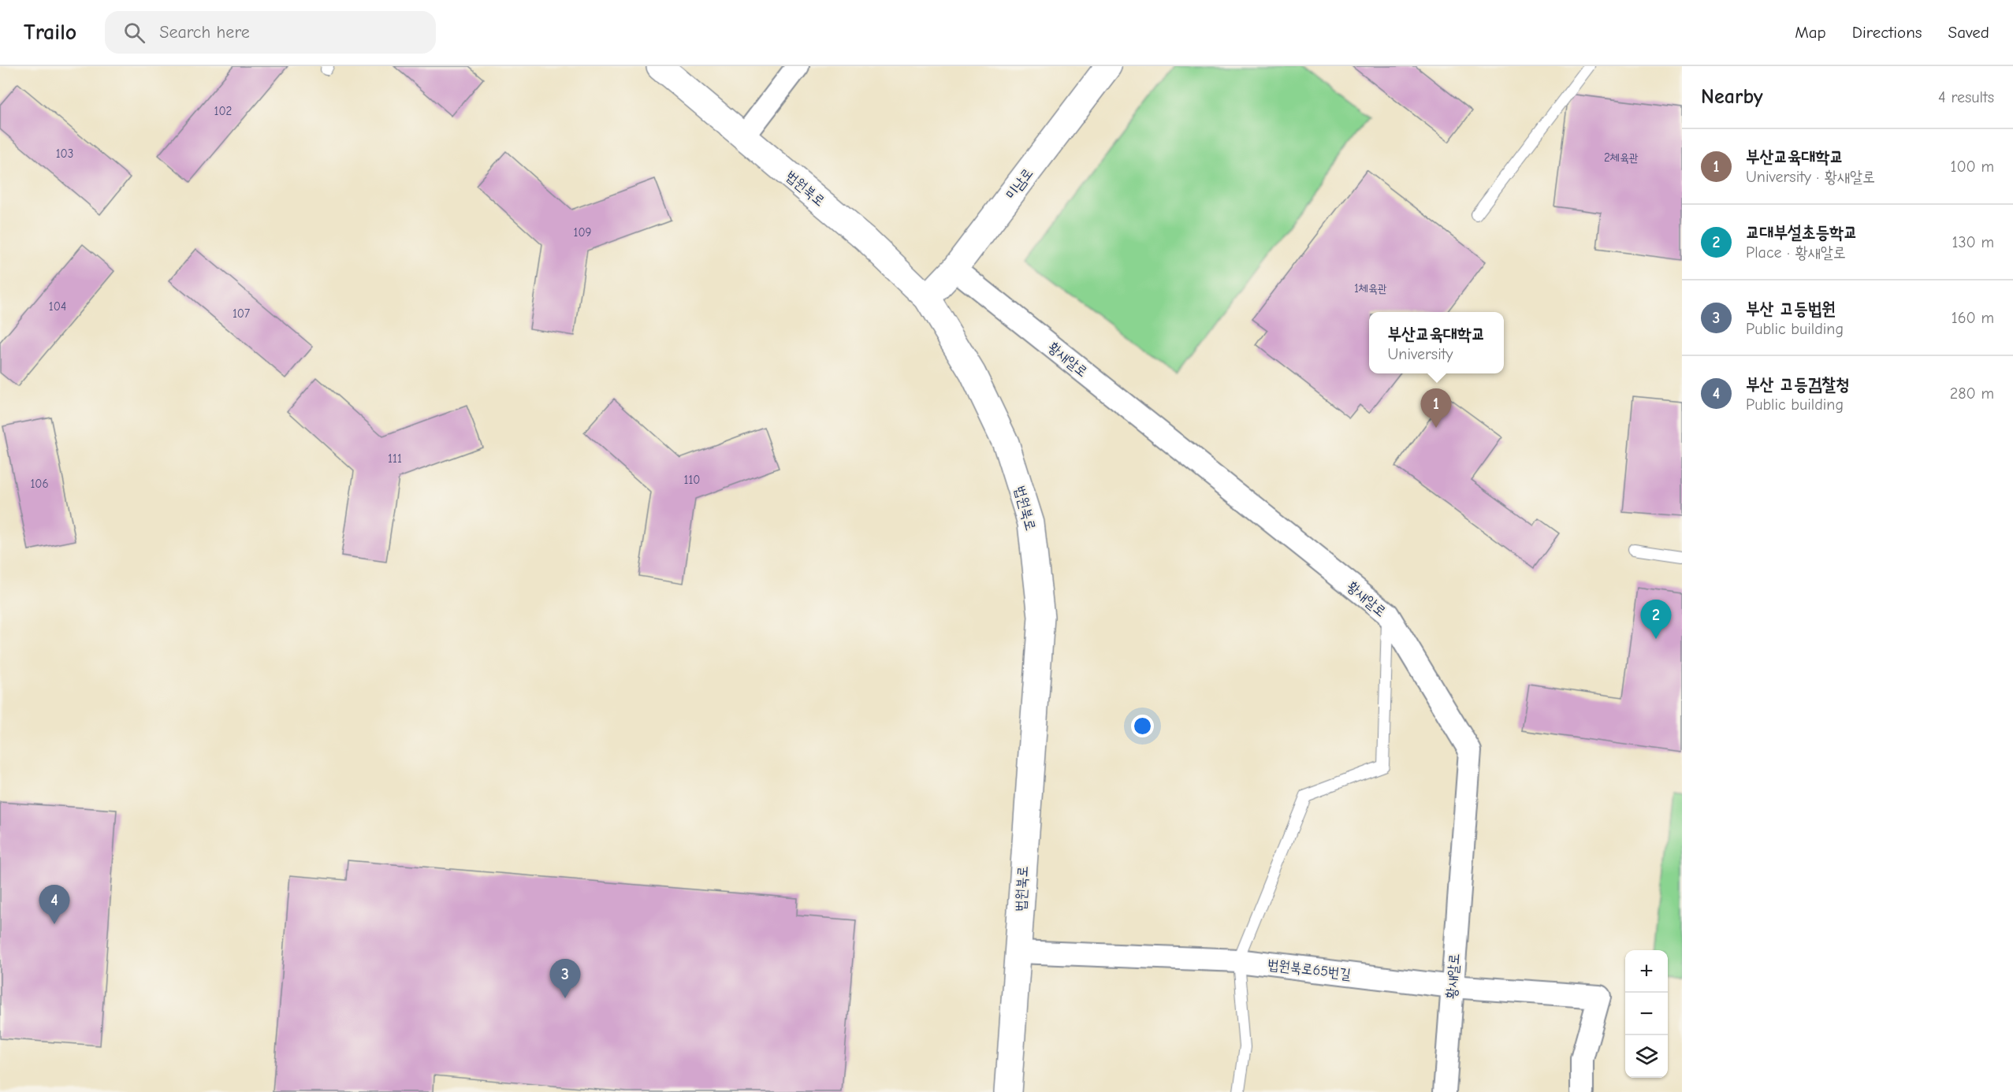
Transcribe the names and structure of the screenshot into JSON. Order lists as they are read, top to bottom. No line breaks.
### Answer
{"streets":{"main road":["미남로","법원북로"],"street":["황새알로","법원북로65번길"]},"crossings":[["미남로","법원북로"],["미남로","황새알로"],["법원북로","법원북로65번길"],["황새알로","법원북로65번길"]],"house_numbers":["102","103","2체육관","109","1체육관","104","107","111","110","106"],"page":{"header":"Trailo","search":"Search here","nav":["Map","Directions","Saved"],"heading":["Nearby","4 results"],"list":[{"mark":"1","name":"부산교육대학교","note":"University · 황새알로","value":"100 m"},{"mark":"2","name":"교대부설초등학교","note":"Place · 황새알로","value":"130 m"},{"mark":"3","name":"부산 고등법원","note":"Public building","value":"160 m"},{"mark":"4","name":"부산 고등검찰청","note":"Public building","value":"280 m"}],"popup":["부산교육대학교","University"],"pins":["1","2","4","3"],"map_buttons":["+","−"]}}
